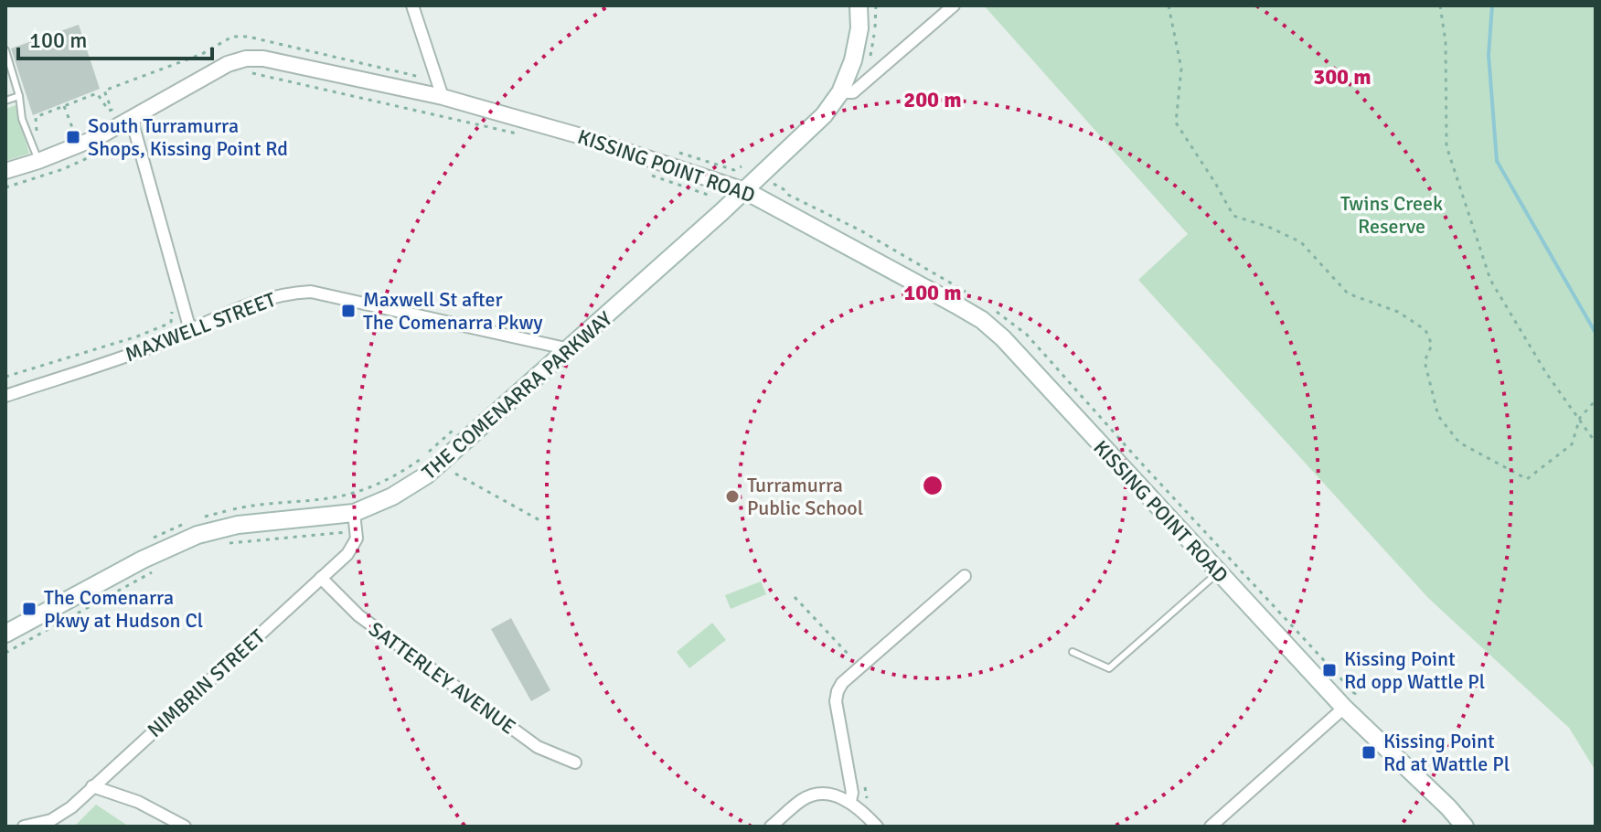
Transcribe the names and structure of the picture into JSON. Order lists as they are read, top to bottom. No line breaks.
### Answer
{"streets":{"main road":["KISSING POINT ROAD","THE COMENARRA PARKWAY"],"street":["MAXWELL STREET","SATTERLEY AVENUE","NIMBRIN STREET"]},"crossings":[["KISSING POINT ROAD","THE COMENARRA PARKWAY"],["MAXWELL STREET","THE COMENARRA PARKWAY"],["THE COMENARRA PARKWAY","NIMBRIN STREET"],["SATTERLEY AVENUE","NIMBRIN STREET"]],"parks":["Twins Creek Reserve"],"places":{"transit":["South Turramurra Shops, Kissing Point Rd","Maxwell St after The Comenarra Pkwy","The Comenarra Pkwy at Hudson Cl","Kissing Point Rd opp Wattle Pl","Kissing Point Rd at Wattle Pl"],"other":["Turramurra Public School"]},"scale_bar":"100 m","rings":["300 m","200 m","100 m"]}
